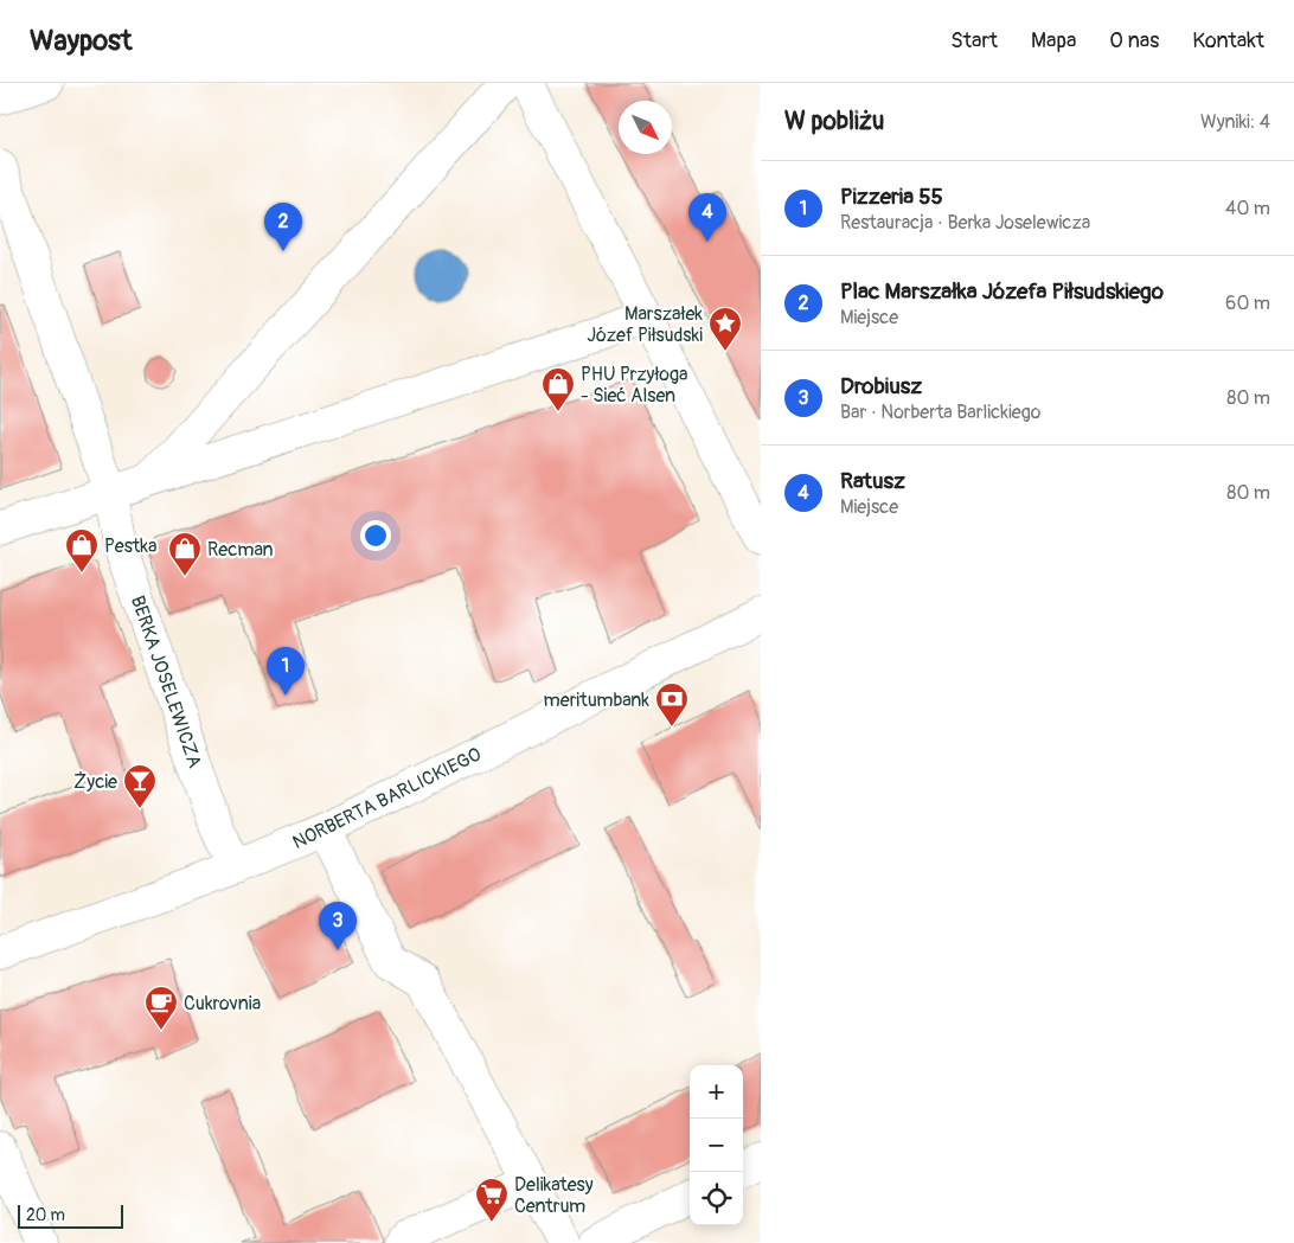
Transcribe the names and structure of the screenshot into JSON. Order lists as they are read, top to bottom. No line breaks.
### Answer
{"streets":{"street":["BERKA JOSELEWICZA","NORBERTA BARLICKIEGO"]},"crossings":[["BERKA JOSELEWICZA","NORBERTA BARLICKIEGO"]],"places":{"place":["Marszałek Józef Piłsudski"],"shop":["PHU Przyłoga - Sieć Alsen","Pestka","Recman"],"bank":["meritumbank"],"bar":["Życie"],"cafe":["Cukrovnia"],"supermarket":["Delikatesy Centrum"]},"scale_bar":"20 m","north":"bottom right","page":{"header":"Waypost","nav":["Start","Mapa","O nas","Kontakt"],"heading":["W pobliżu","Wyniki: 4"],"list":[{"mark":"1","name":"Pizzeria 55","note":"Restauracja · Berka Joselewicza","value":"40 m"},{"mark":"2","name":"Plac Marszałka Józefa Piłsudskiego","note":"Miejsce","value":"60 m"},{"mark":"3","name":"Drobiusz","note":"Bar · Norberta Barlickiego","value":"80 m"},{"mark":"4","name":"Ratusz","note":"Miejsce","value":"80 m"}],"pins":["4","2","1","3"],"map_buttons":["+","−"],"scale":"20 m"}}
